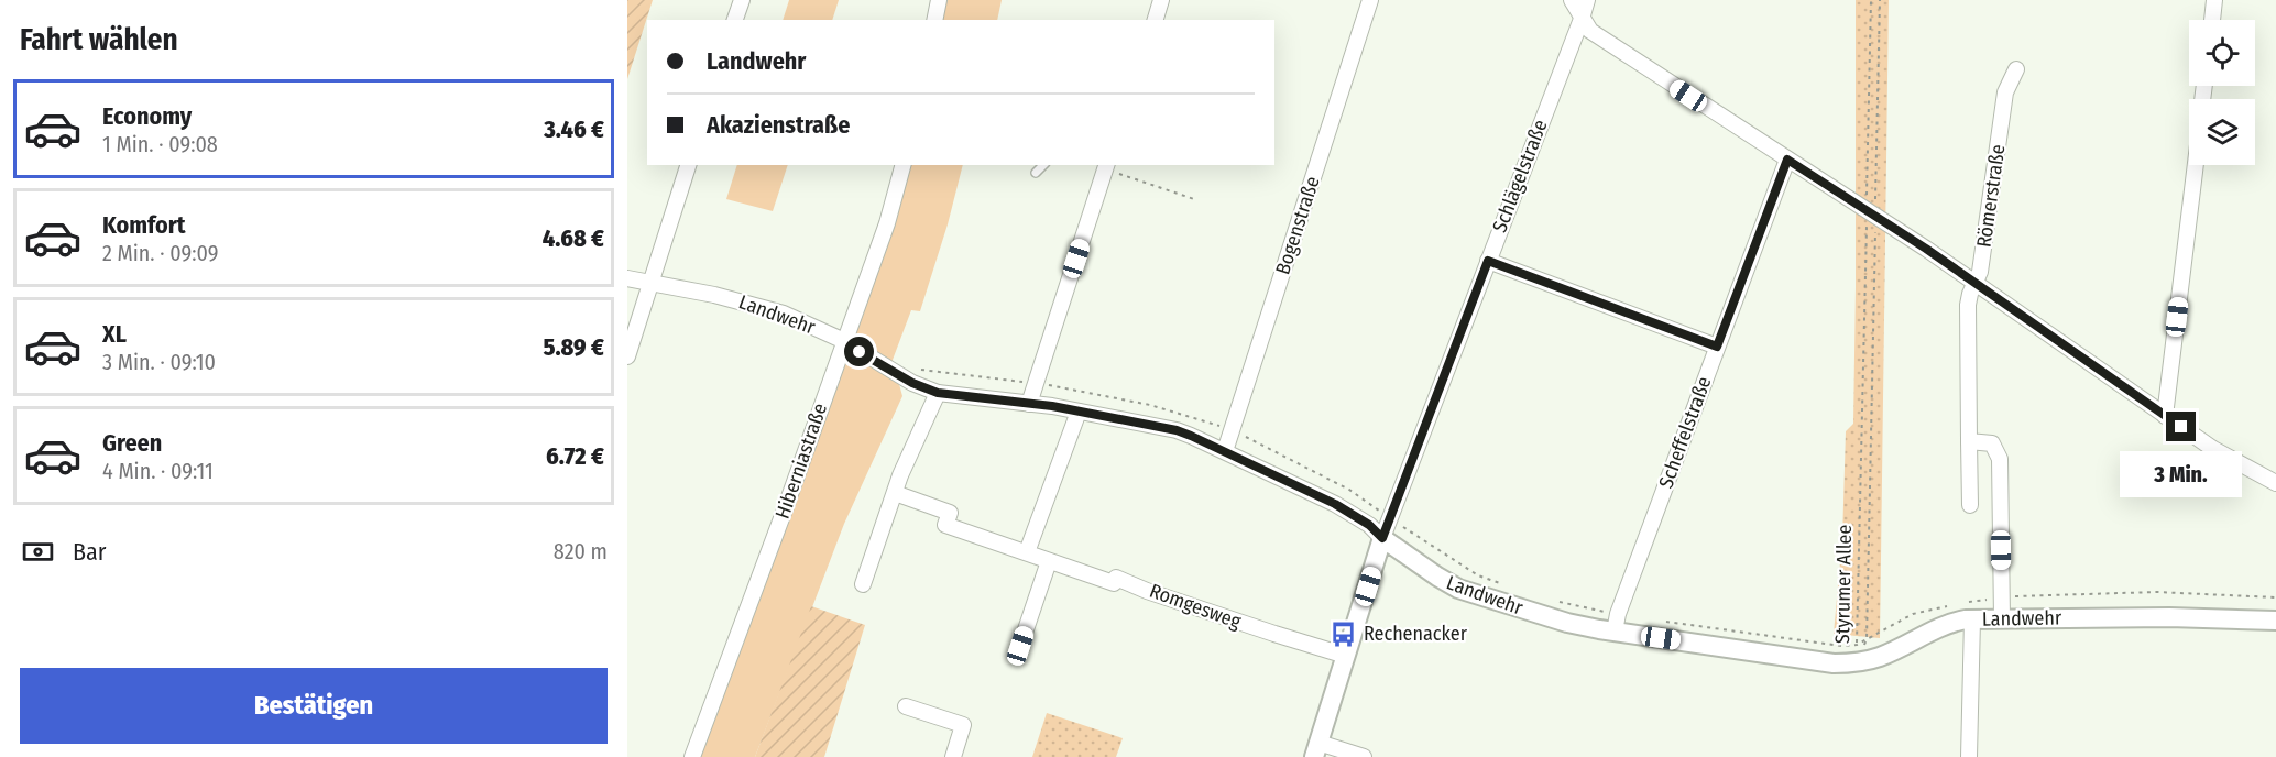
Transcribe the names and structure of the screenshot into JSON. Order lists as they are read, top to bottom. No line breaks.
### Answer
{"streets":{"street":["Schlägelstraße","Römerstraße","Bogenstraße","Landwehr","Scheffelstraße","Hiberniastraße","Romgesweg"],"path":["Styrumer Allee"]},"crossings":[["Schlägelstraße","Landwehr"],["Bogenstraße","Landwehr"],["Landwehr","Scheffelstraße"],["Landwehr","Hiberniastraße"],["Landwehr","Styrumer Allee"]],"places":{"bus stop":["Rechenacker"]},"page":{"heading":"Fahrt wählen","banner":["Landwehr","Akazienstraße"],"list":[{"name":"Economy","note":"1 Min. · 09:08","value":"3.46 €"},{"name":"Komfort","note":"2 Min. · 09:09","value":"4.68 €"},{"name":"XL","note":"3 Min. · 09:10","value":"5.89 €"},{"name":"Green","note":"4 Min. · 09:11","value":"6.72 €"}],"bubble":"3 Min.","pay":["Bar","820 m"],"buttons":"Bestätigen"}}
